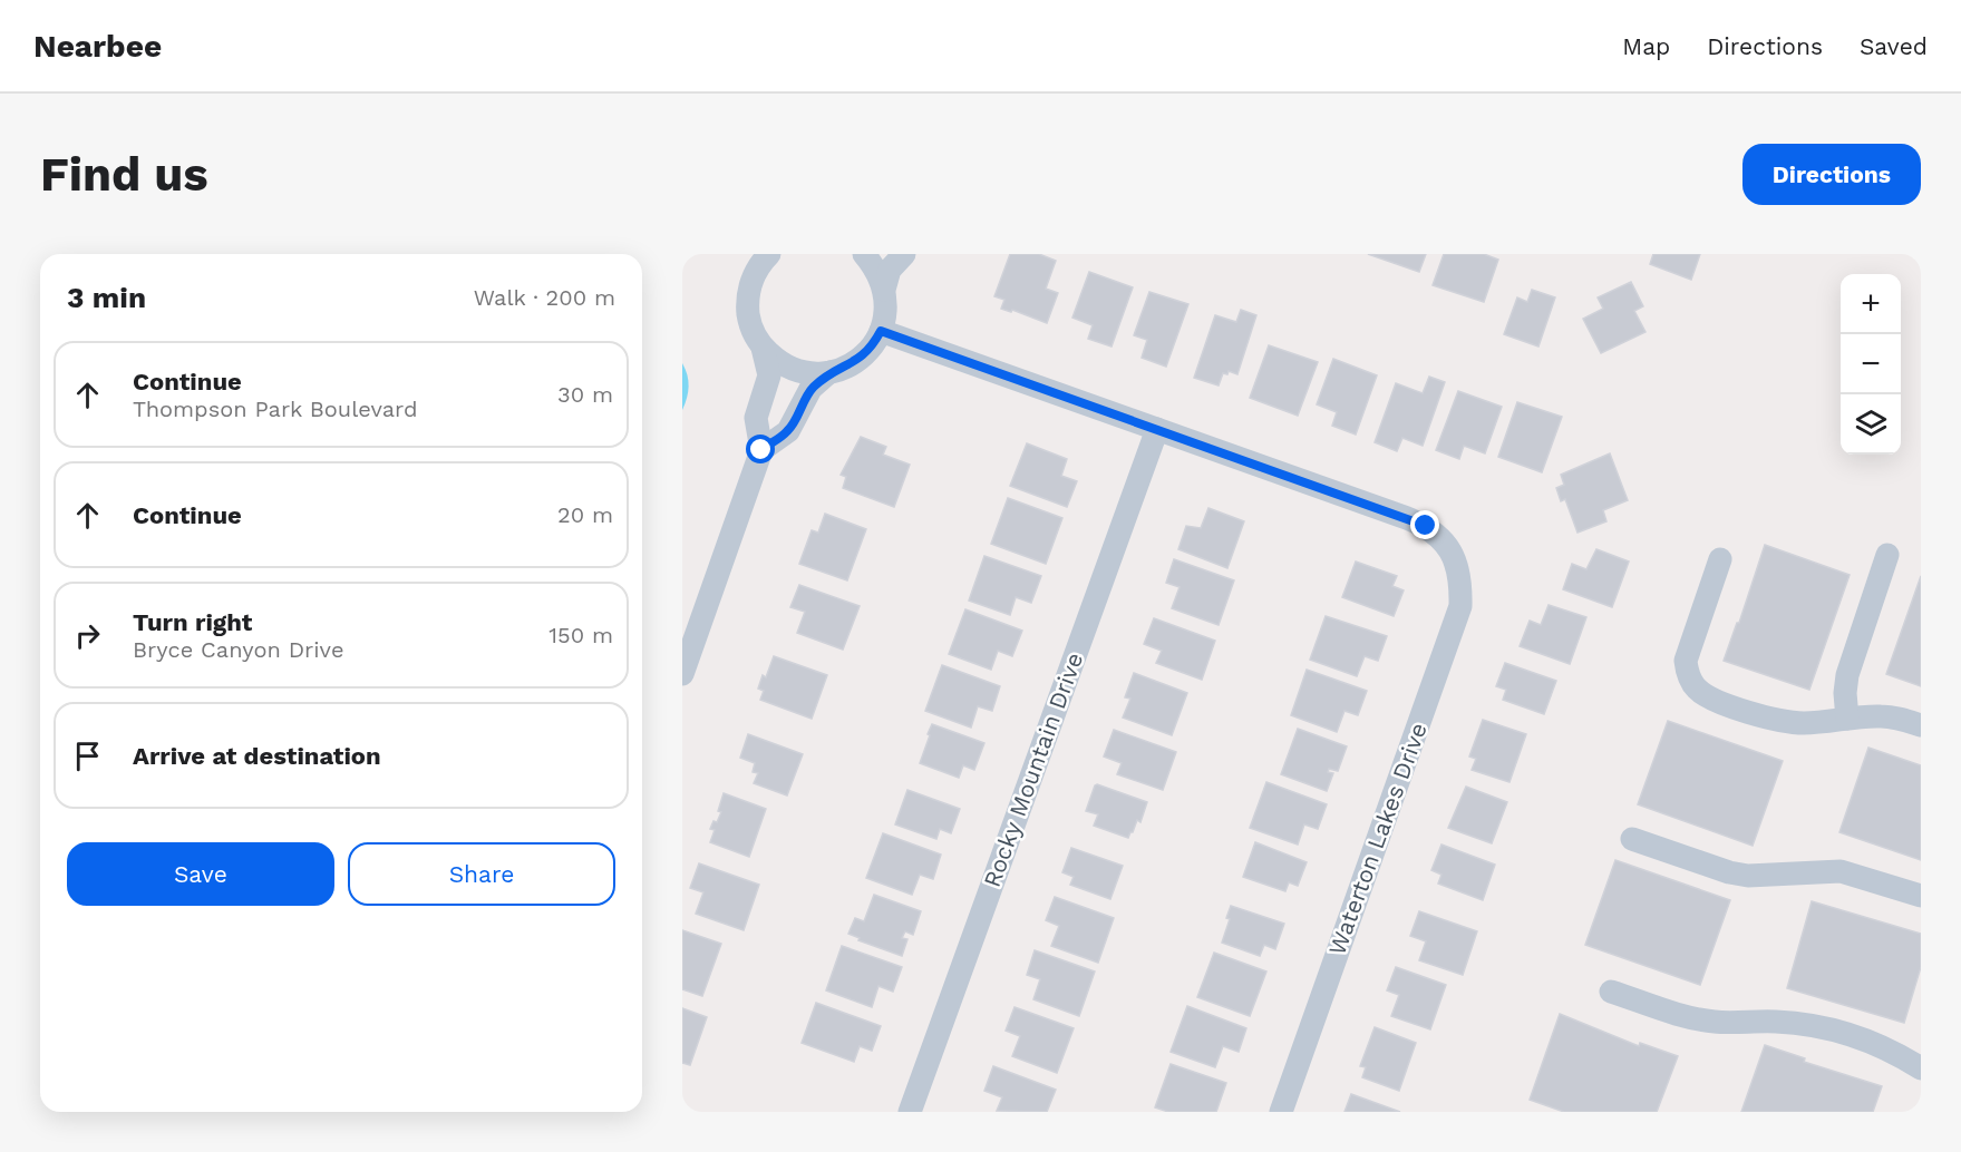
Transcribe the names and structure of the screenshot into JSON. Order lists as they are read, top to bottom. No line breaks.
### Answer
{"streets":{"street":["Rocky Mountain Drive","Waterton Lakes Drive"]},"crossings":[["Rocky Mountain Drive","Waterton Lakes Drive"]],"page":{"header":"Nearbee","nav":["Map","Directions","Saved"],"buttons":["Directions",["Save","Share"]],"title":"Find us","heading":["3 min","Walk · 200 m"],"map_buttons":["+","−"],"list":[["Continue","Thompson Park Boulevard","30 m"],["Continue","20 m"],["Turn right","Bryce Canyon Drive","150 m"],"Arrive at destination"]}}
